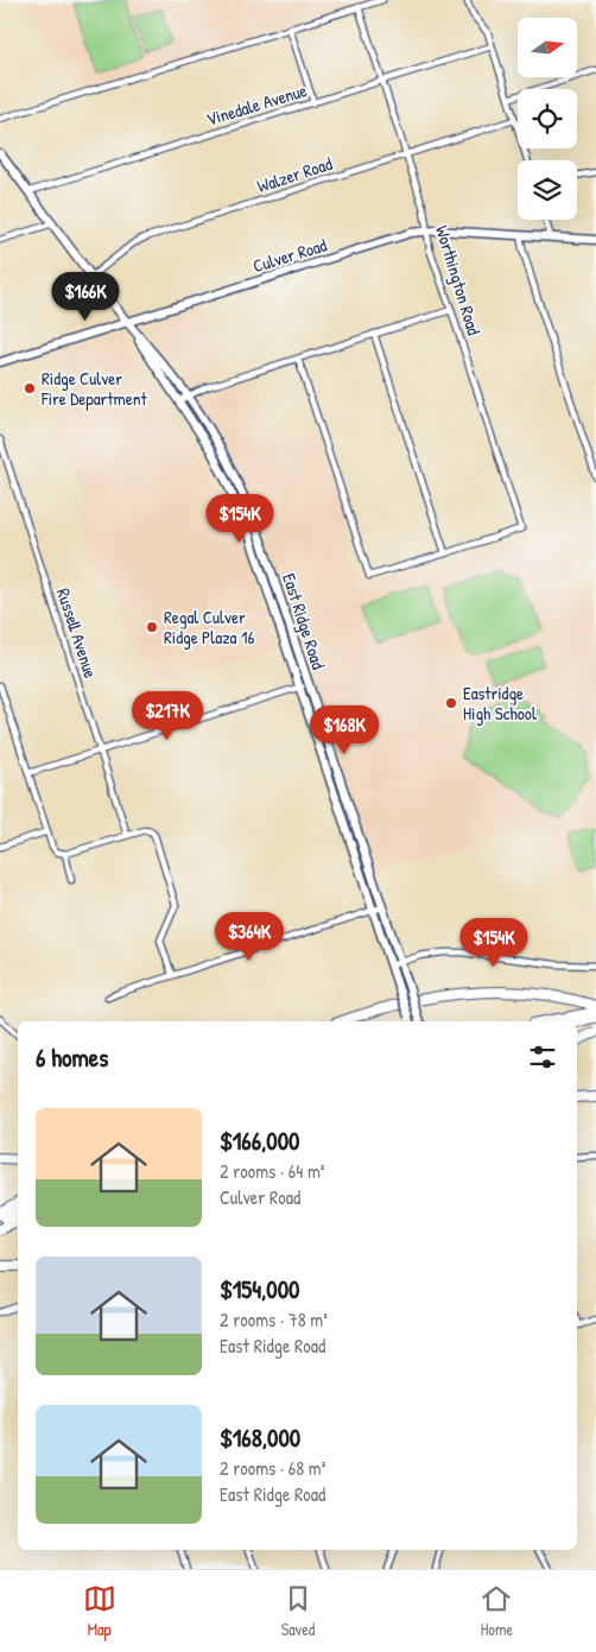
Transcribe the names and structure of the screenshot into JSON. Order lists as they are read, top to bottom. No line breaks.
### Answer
{"streets":{"main road":["Culver Road","East Ridge Road"],"street":["Vinedale Avenue","Walzer Road","Worthington Road","Russell Avenue"]},"crossings":[["Vinedale Avenue","Worthington Road"],["Vinedale Avenue","East Ridge Road"],["Walzer Road","Worthington Road"],["Walzer Road","East Ridge Road"],["Culver Road","Worthington Road"],["Culver Road","East Ridge Road"]],"places":["Ridge Culver Fire Department","Regal Culver Ridge Plaza 16","Eastridge High School"],"north":"right","page":{"price":["$166K","$154K","$217K","$168K","$364K","$154K"],"heading":"6 homes","list":[{"name":"$166,000","note":"2 rooms · 64 m² · Culver Road"},{"name":"$154,000","note":"2 rooms · 78 m² · East Ridge Road"},{"name":"$168,000","note":"2 rooms · 68 m² · East Ridge Road"}],"tabs":["Map","Saved","Home"]}}
